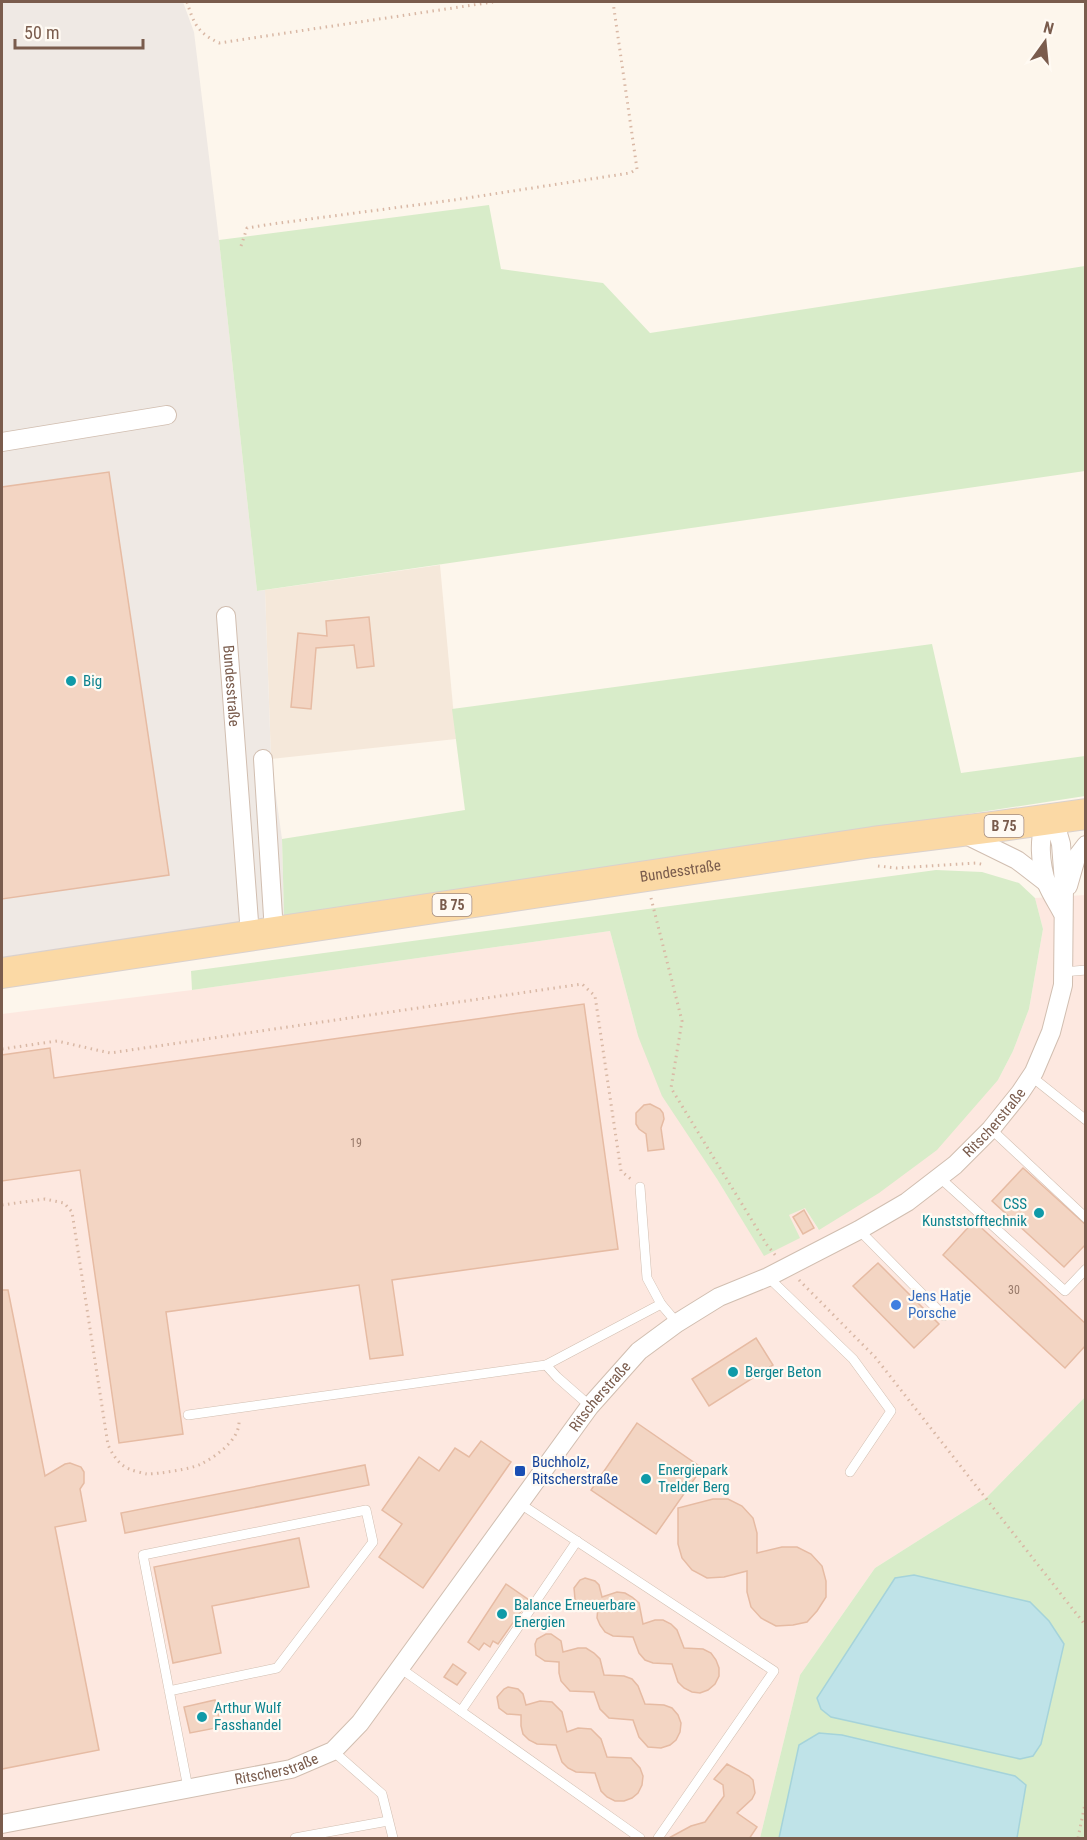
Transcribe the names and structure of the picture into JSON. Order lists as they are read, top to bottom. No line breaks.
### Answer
{"streets":{"main road":["Bundesstraße","B 75"],"street":["Ritscherstraße"]},"crossings":[["Bundesstraße","Ritscherstraße"]],"places":{"other":["Big","CSS Kunststofftechnik","Jens Hatje Porsche","Berger Beton","Energiepark Trelder Berg","Balance Erneuerbare Energien","Arthur Wulf Fasshandel"],"transit":["Buchholz, Ritscherstraße"]},"house_numbers":["19","30"],"scale_bar":"50 m","north":"top"}
